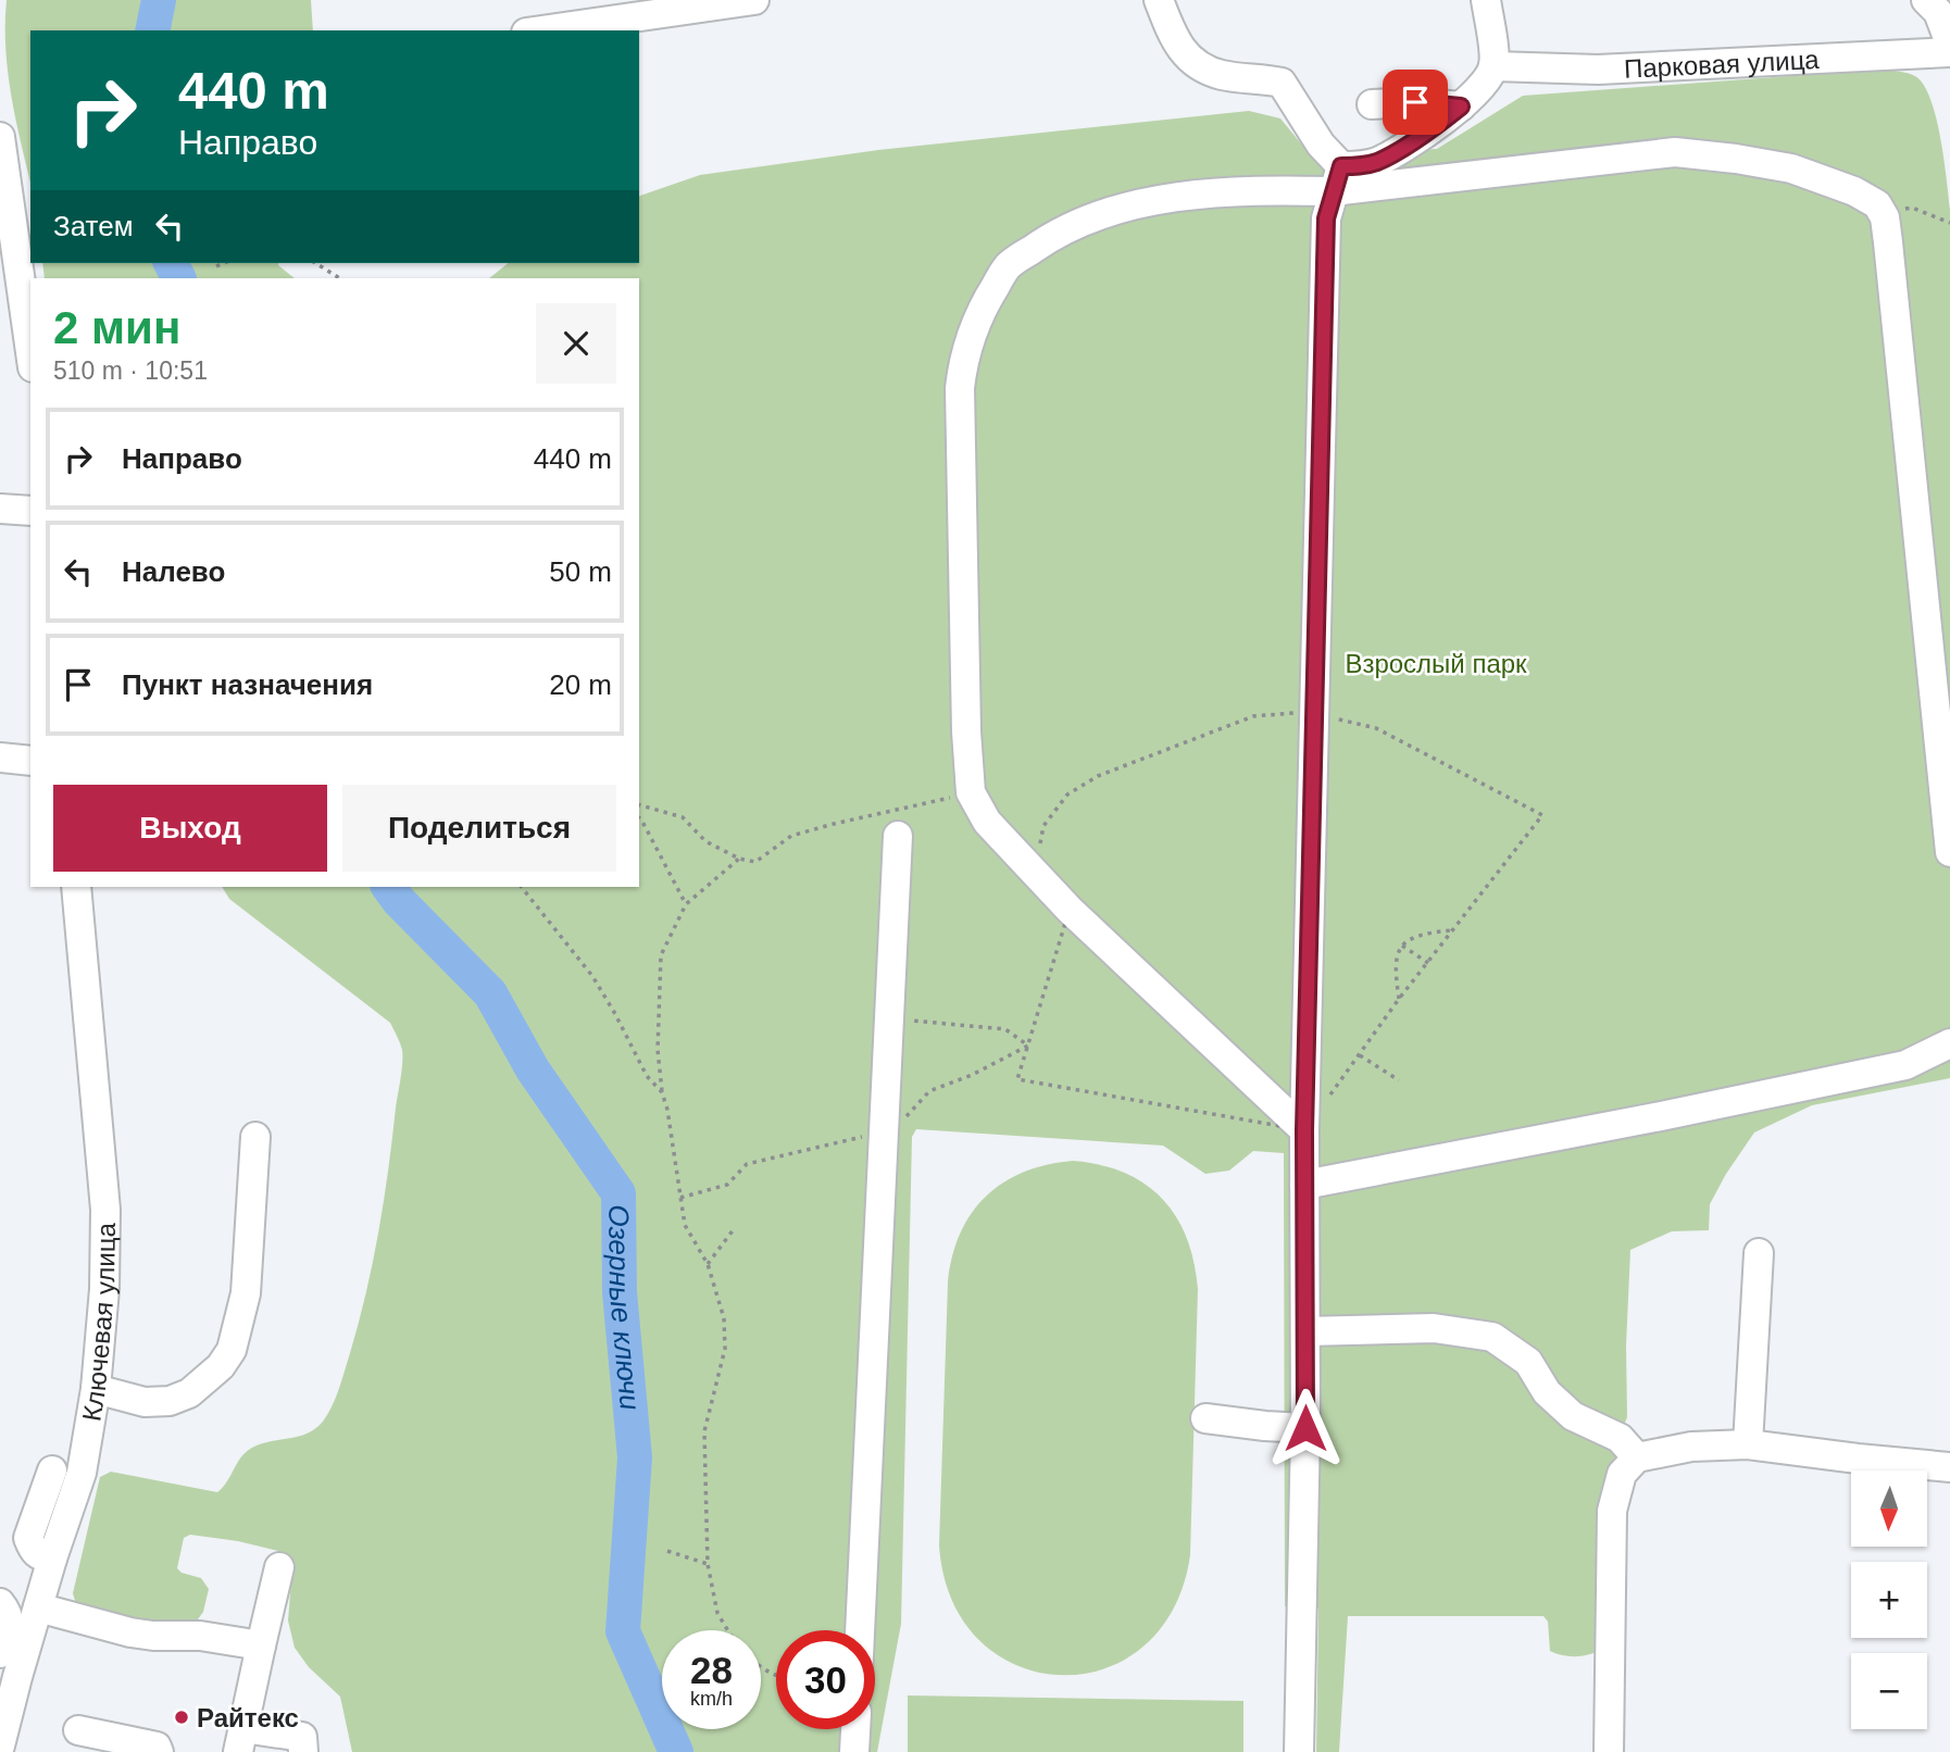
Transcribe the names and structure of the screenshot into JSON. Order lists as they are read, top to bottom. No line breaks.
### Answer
{"streets":{"street":["Парковая улица","Ключевая улица"]},"water":["Озерные ключи"],"parks":["Взрослый парк"],"places":["Райтекс"],"north":"bottom","page":{"turn":["440 m","Направо"],"then":"Затем","heading":["2 мин","510 m · 10:51"],"list":[{"name":"Направо","value":"440 m"},{"name":"Налево","value":"50 m"},{"name":"Пункт назначения","value":"20 m"}],"buttons":["Выход","Поделиться"],"map_buttons":["+","−"],"speed":"28 km/h","limit":"30"}}
